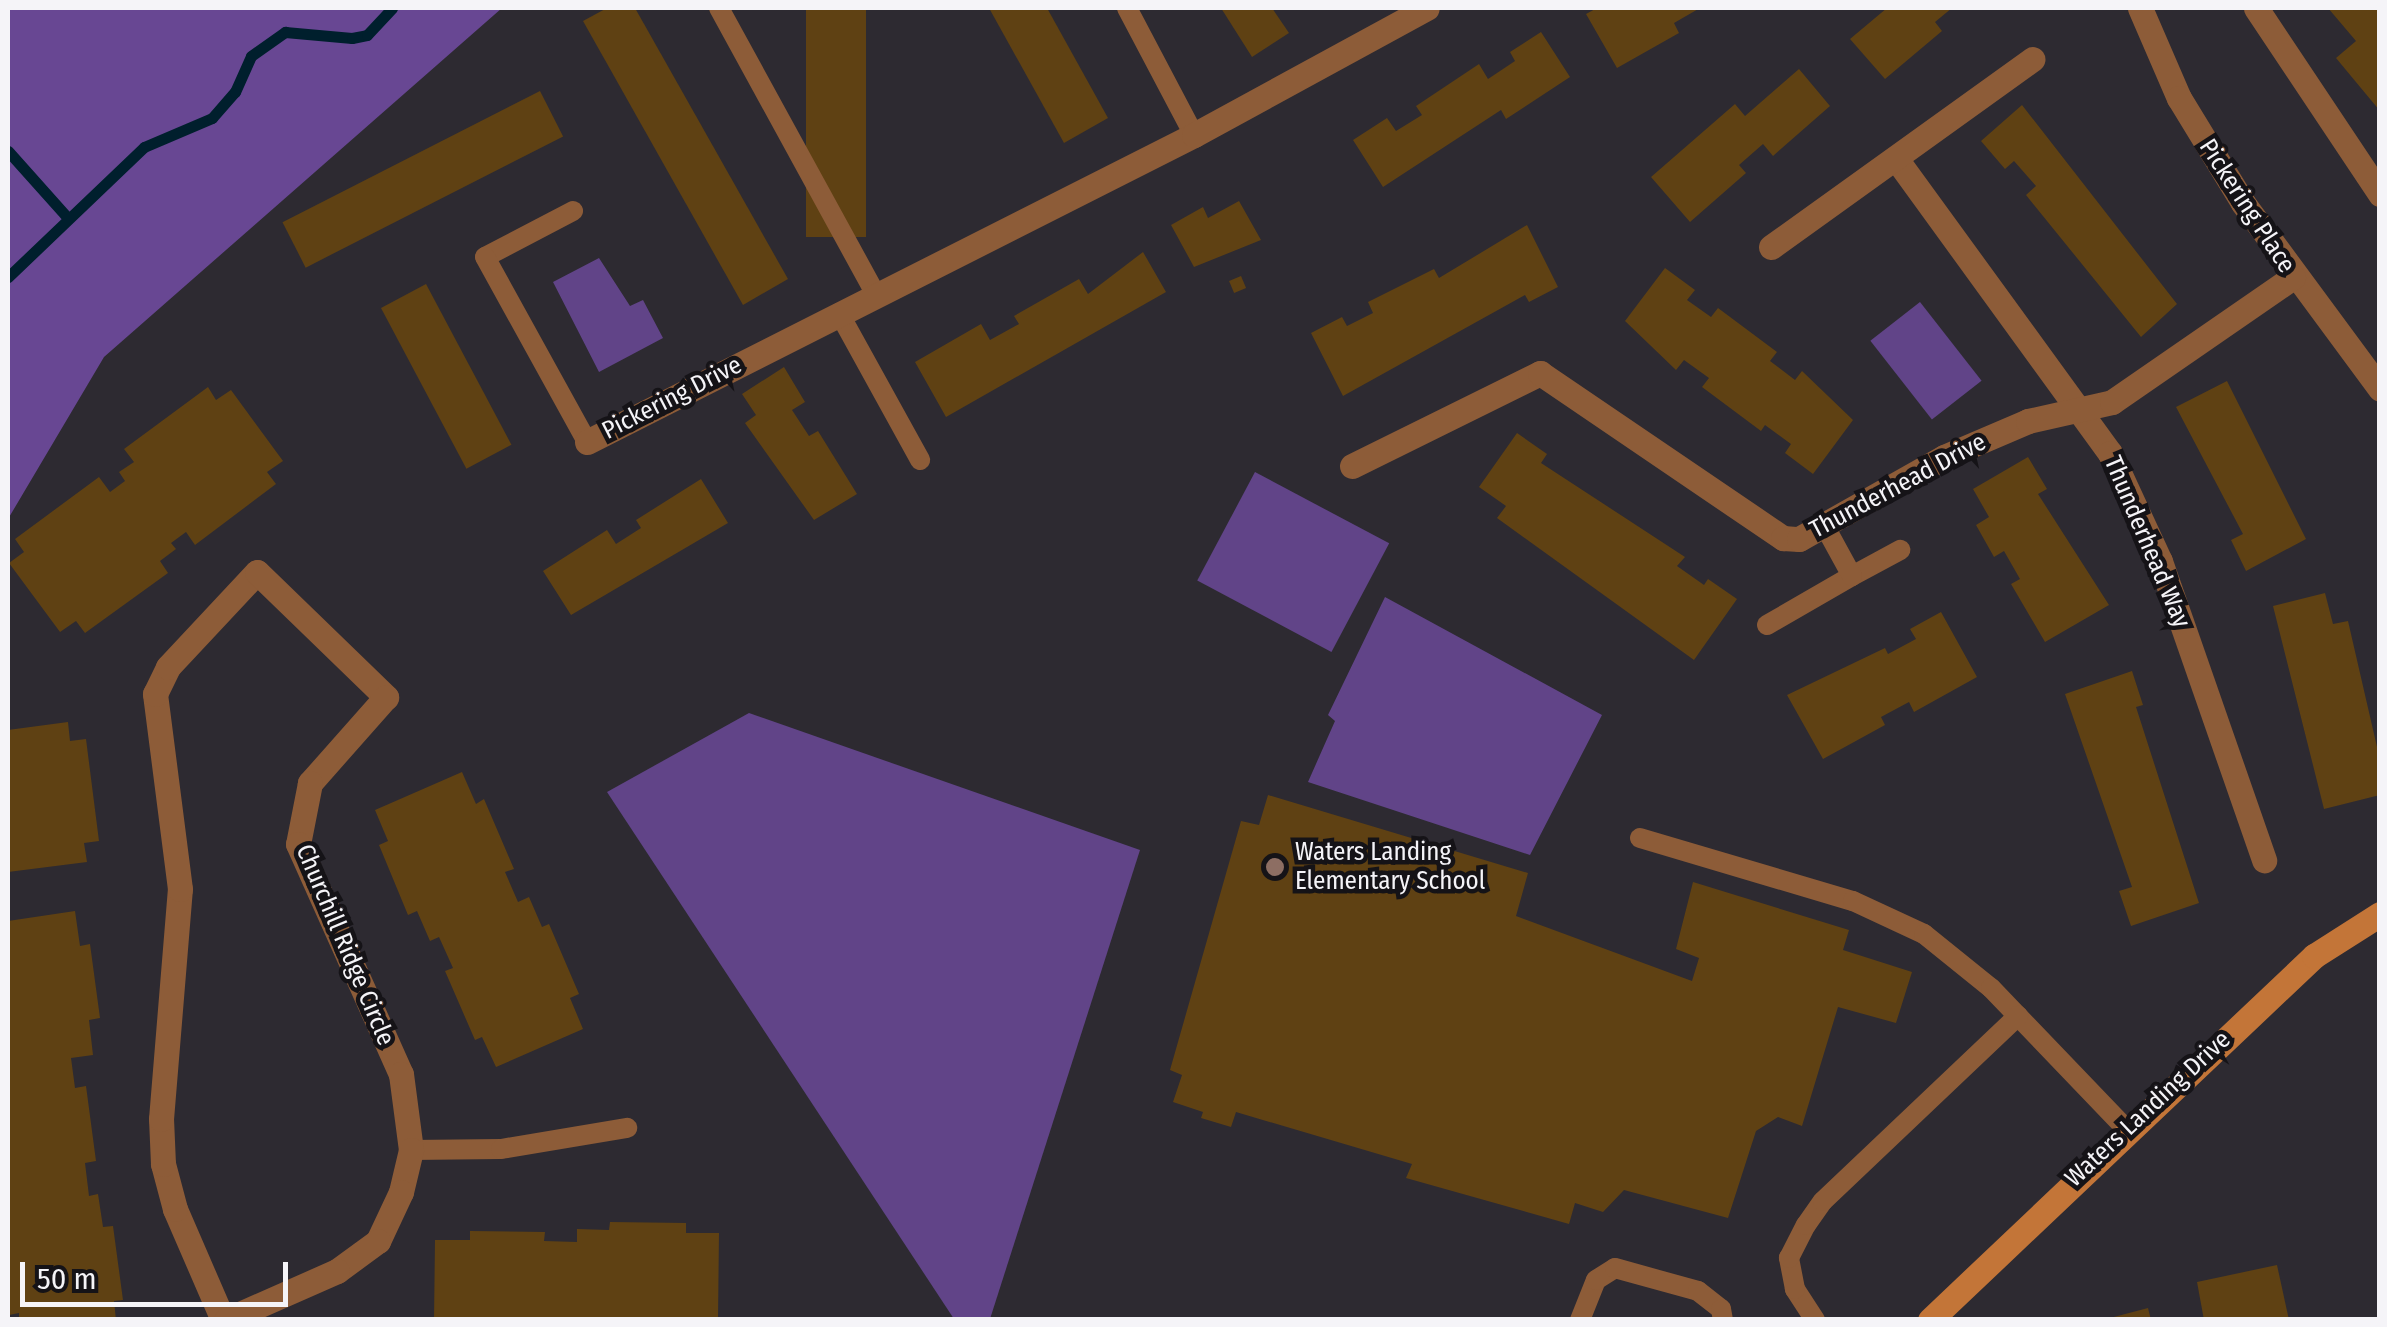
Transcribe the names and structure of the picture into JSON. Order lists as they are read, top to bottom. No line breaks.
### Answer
{"streets":{"street":["Pickering Place","Pickering Drive","Thunderhead Drive","Thunderhead Way","Churchill Ridge Circle","Waters Landing Drive"]},"crossings":[["Pickering Place","Thunderhead Drive"],["Thunderhead Drive","Thunderhead Way"]],"places":["Waters Landing Elementary School"],"scale_bar":"50 m"}
